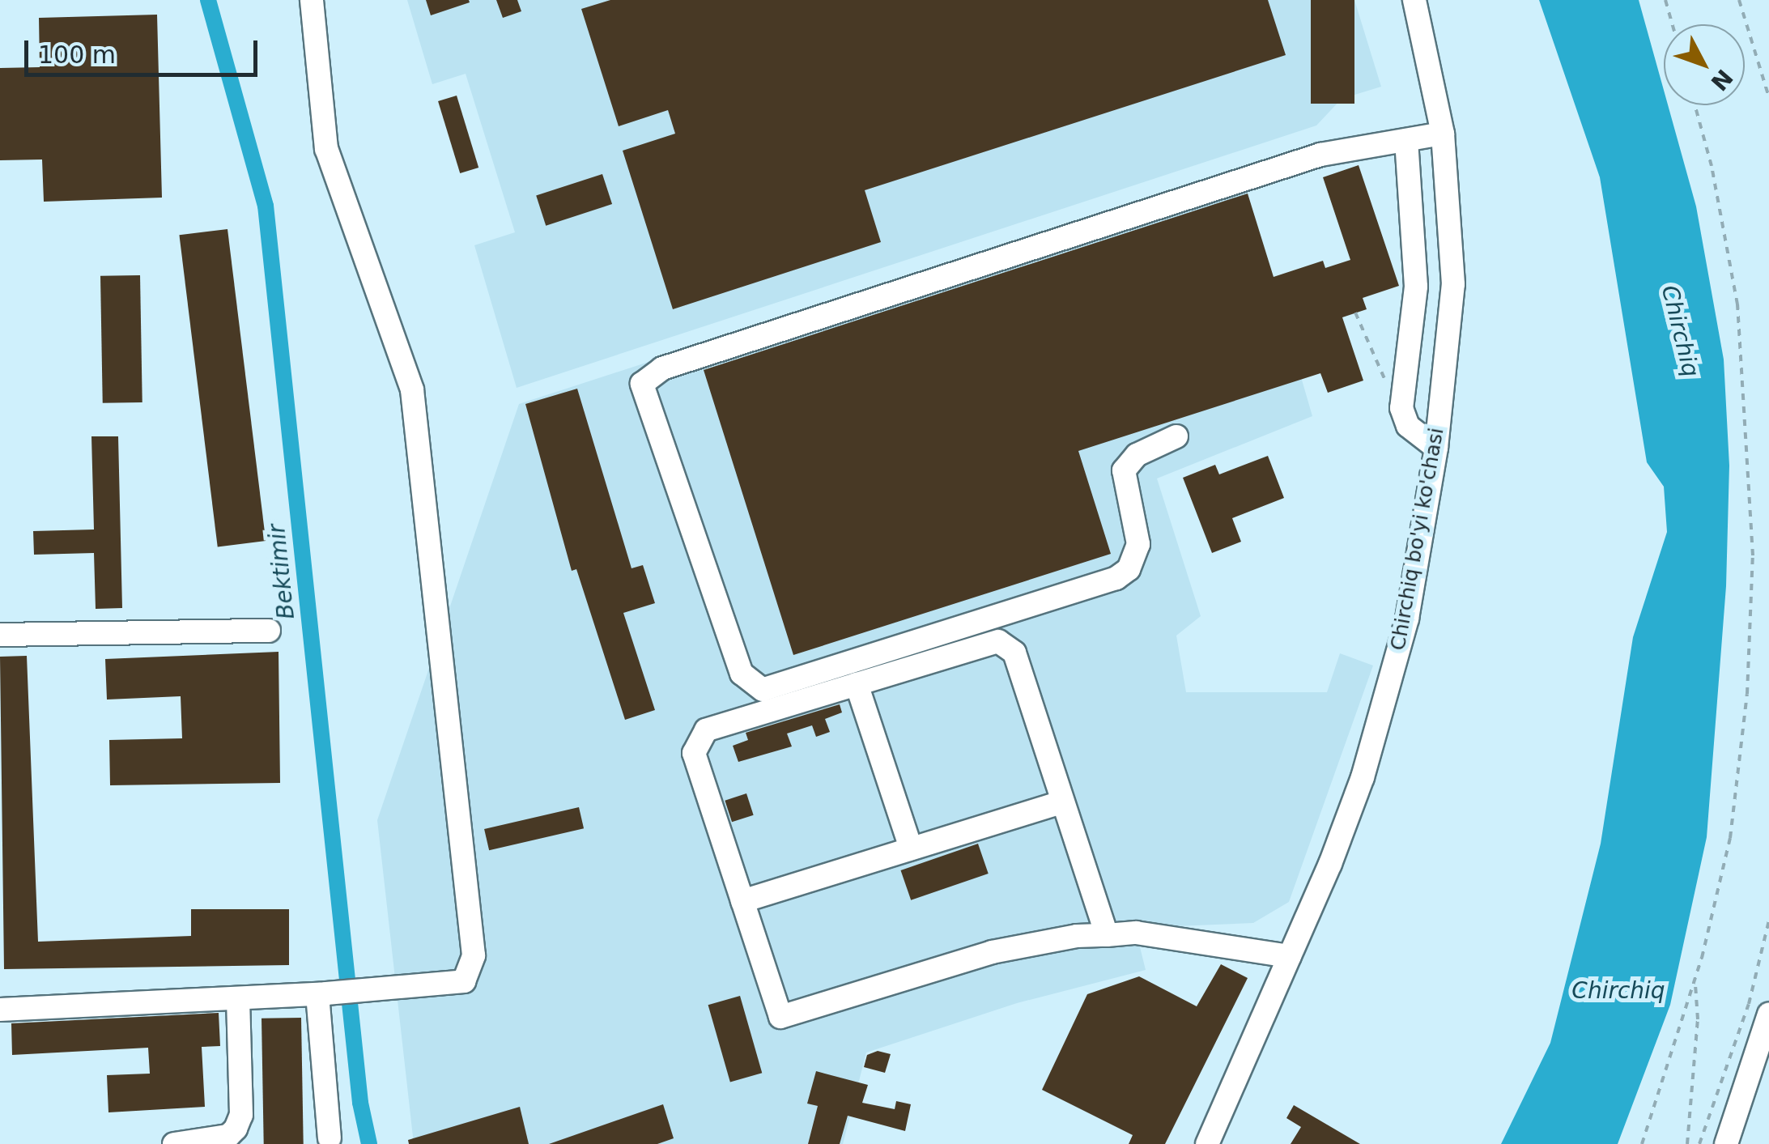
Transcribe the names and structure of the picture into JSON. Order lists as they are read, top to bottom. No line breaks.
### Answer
{"streets":{"street":["Chirchiq bo'yi ko'chasi"]},"water":["Chirchiq","Bektimir"],"scale_bar":"100 m","north":"bottom right"}
